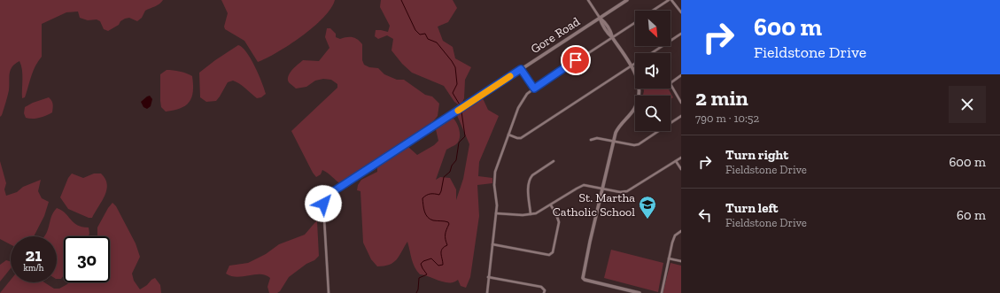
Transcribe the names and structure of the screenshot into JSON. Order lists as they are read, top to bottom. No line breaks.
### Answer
{"streets":{"street":["Gore Road"]},"places":{"school or university":["St. Martha Catholic School"]},"north":"bottom right","page":{"turn":["600 m","Fieldstone Drive"],"heading":["2 min","790 m · 10:52"],"list":[{"name":"Turn right","note":"Fieldstone Drive","value":"600 m"},{"name":"Turn left","note":"Fieldstone Drive","value":"60 m"}],"speed":"21 km/h","limit":"30"}}
